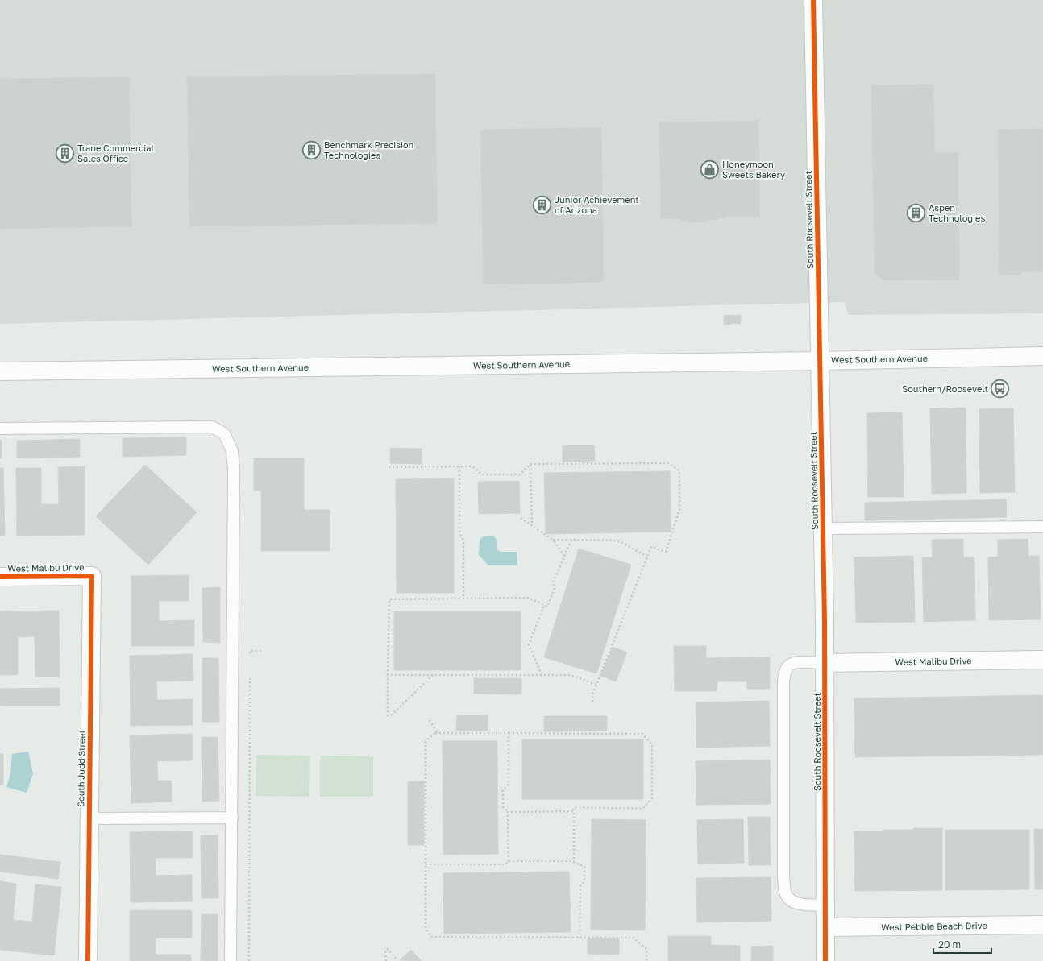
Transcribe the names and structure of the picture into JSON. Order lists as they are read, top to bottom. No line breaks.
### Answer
{"streets":{"street":["South Roosevelt Street","West Southern Avenue","West Malibu Drive","South Judd Street","West Pebble Beach Drive"]},"crossings":[["South Roosevelt Street","West Southern Avenue"],["South Roosevelt Street","West Malibu Drive"],["South Roosevelt Street","West Pebble Beach Drive"],["West Malibu Drive","South Judd Street"]],"places":{"building":["Benchmark Precision Technologies","Trane Commercial Sales Office","Junior Achievement of Arizona","Aspen Technologies"],"shop":["Honeymoon Sweets Bakery"],"bus stop":["Southern/Roosevelt"]},"scale_bar":"20 m"}
